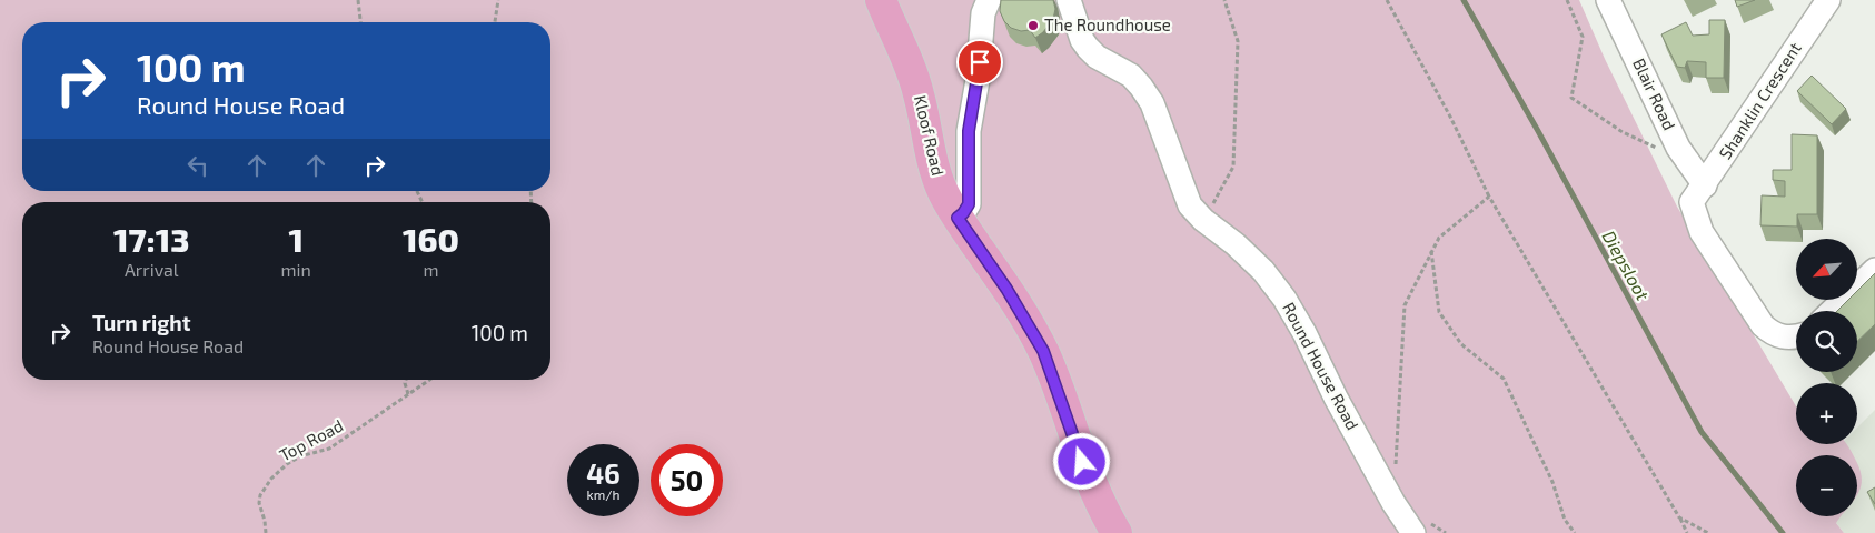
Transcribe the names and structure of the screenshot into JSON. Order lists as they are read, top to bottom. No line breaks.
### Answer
{"streets":{"main road":["Kloof Road"],"street":["Blair Road","Shanklin Crescent","Round House Road"],"path":["Top Road"]},"crossings":[["Blair Road","Shanklin Crescent"]],"water":["Diepsloot"],"places":["The Roundhouse"],"north":"bottom left","page":{"turn":["100 m","Round House Road"],"eta":["17:13","Arrival","1","min","160","m"],"map_buttons":["+","−"],"list":[{"name":"Turn right","note":"Round House Road","value":"100 m"}],"speed":"46 km/h","limit":"50"}}
